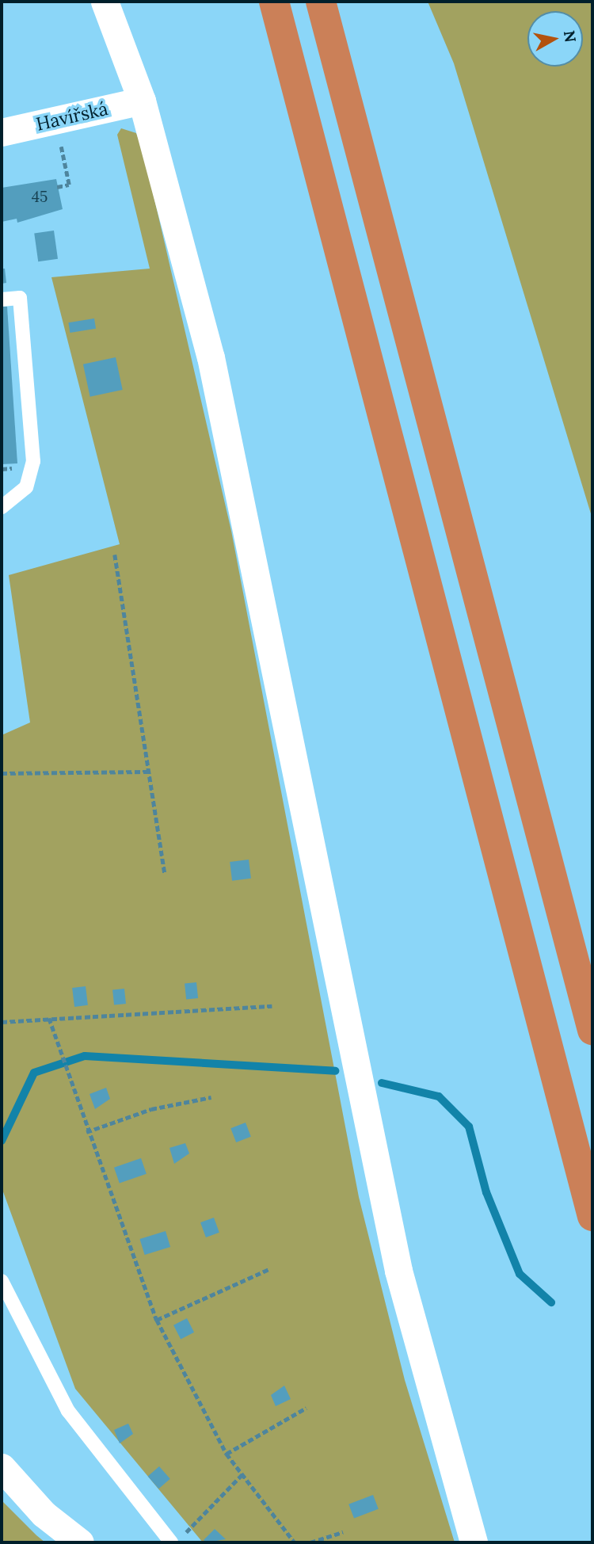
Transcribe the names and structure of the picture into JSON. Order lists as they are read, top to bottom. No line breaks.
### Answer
{"streets":{"street":["Havířská"]},"house_numbers":["45"],"north":"right"}
